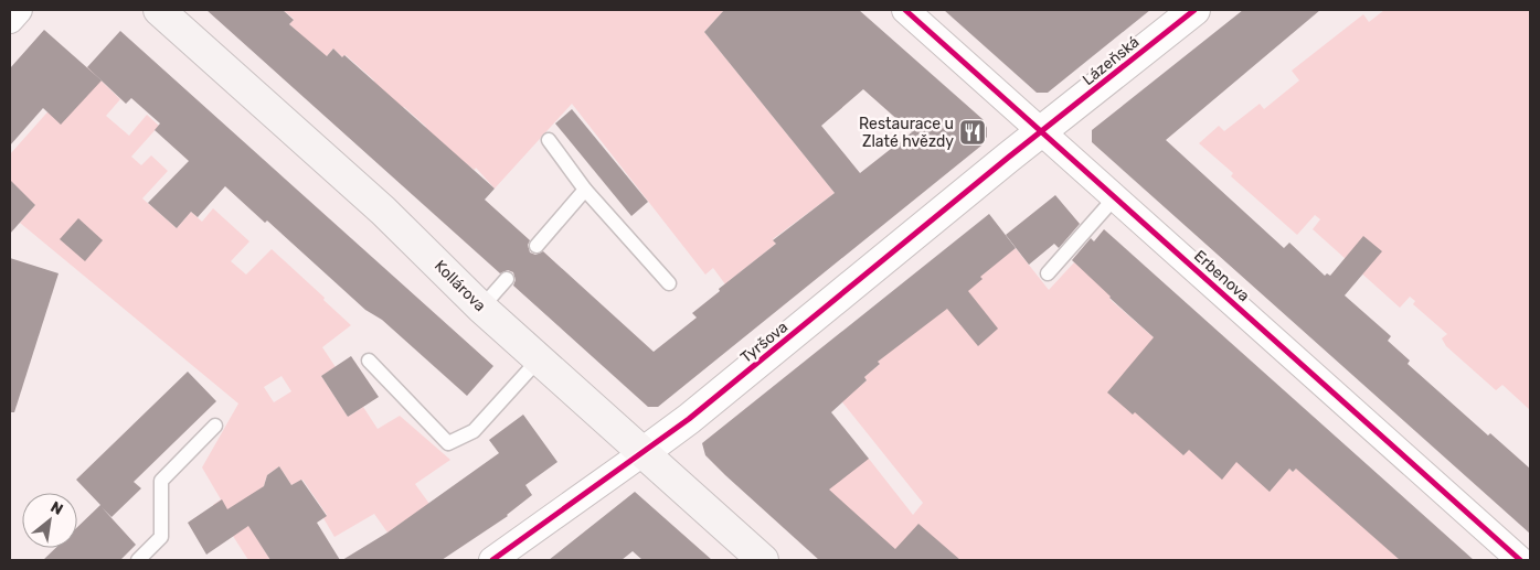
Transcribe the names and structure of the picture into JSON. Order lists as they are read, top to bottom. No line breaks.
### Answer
{"streets":{"main road":["Kollárova"],"street":["Lázeňská","Erbenova","Tyršova"]},"crossings":[["Lázeňská","Erbenova"],["Lázeňská","Tyršova"],["Erbenova","Tyršova"],["Kollárova","Tyršova"]],"places":{"restaurant":["Restaurace u Zlaté hvězdy"]},"north":"top right"}
